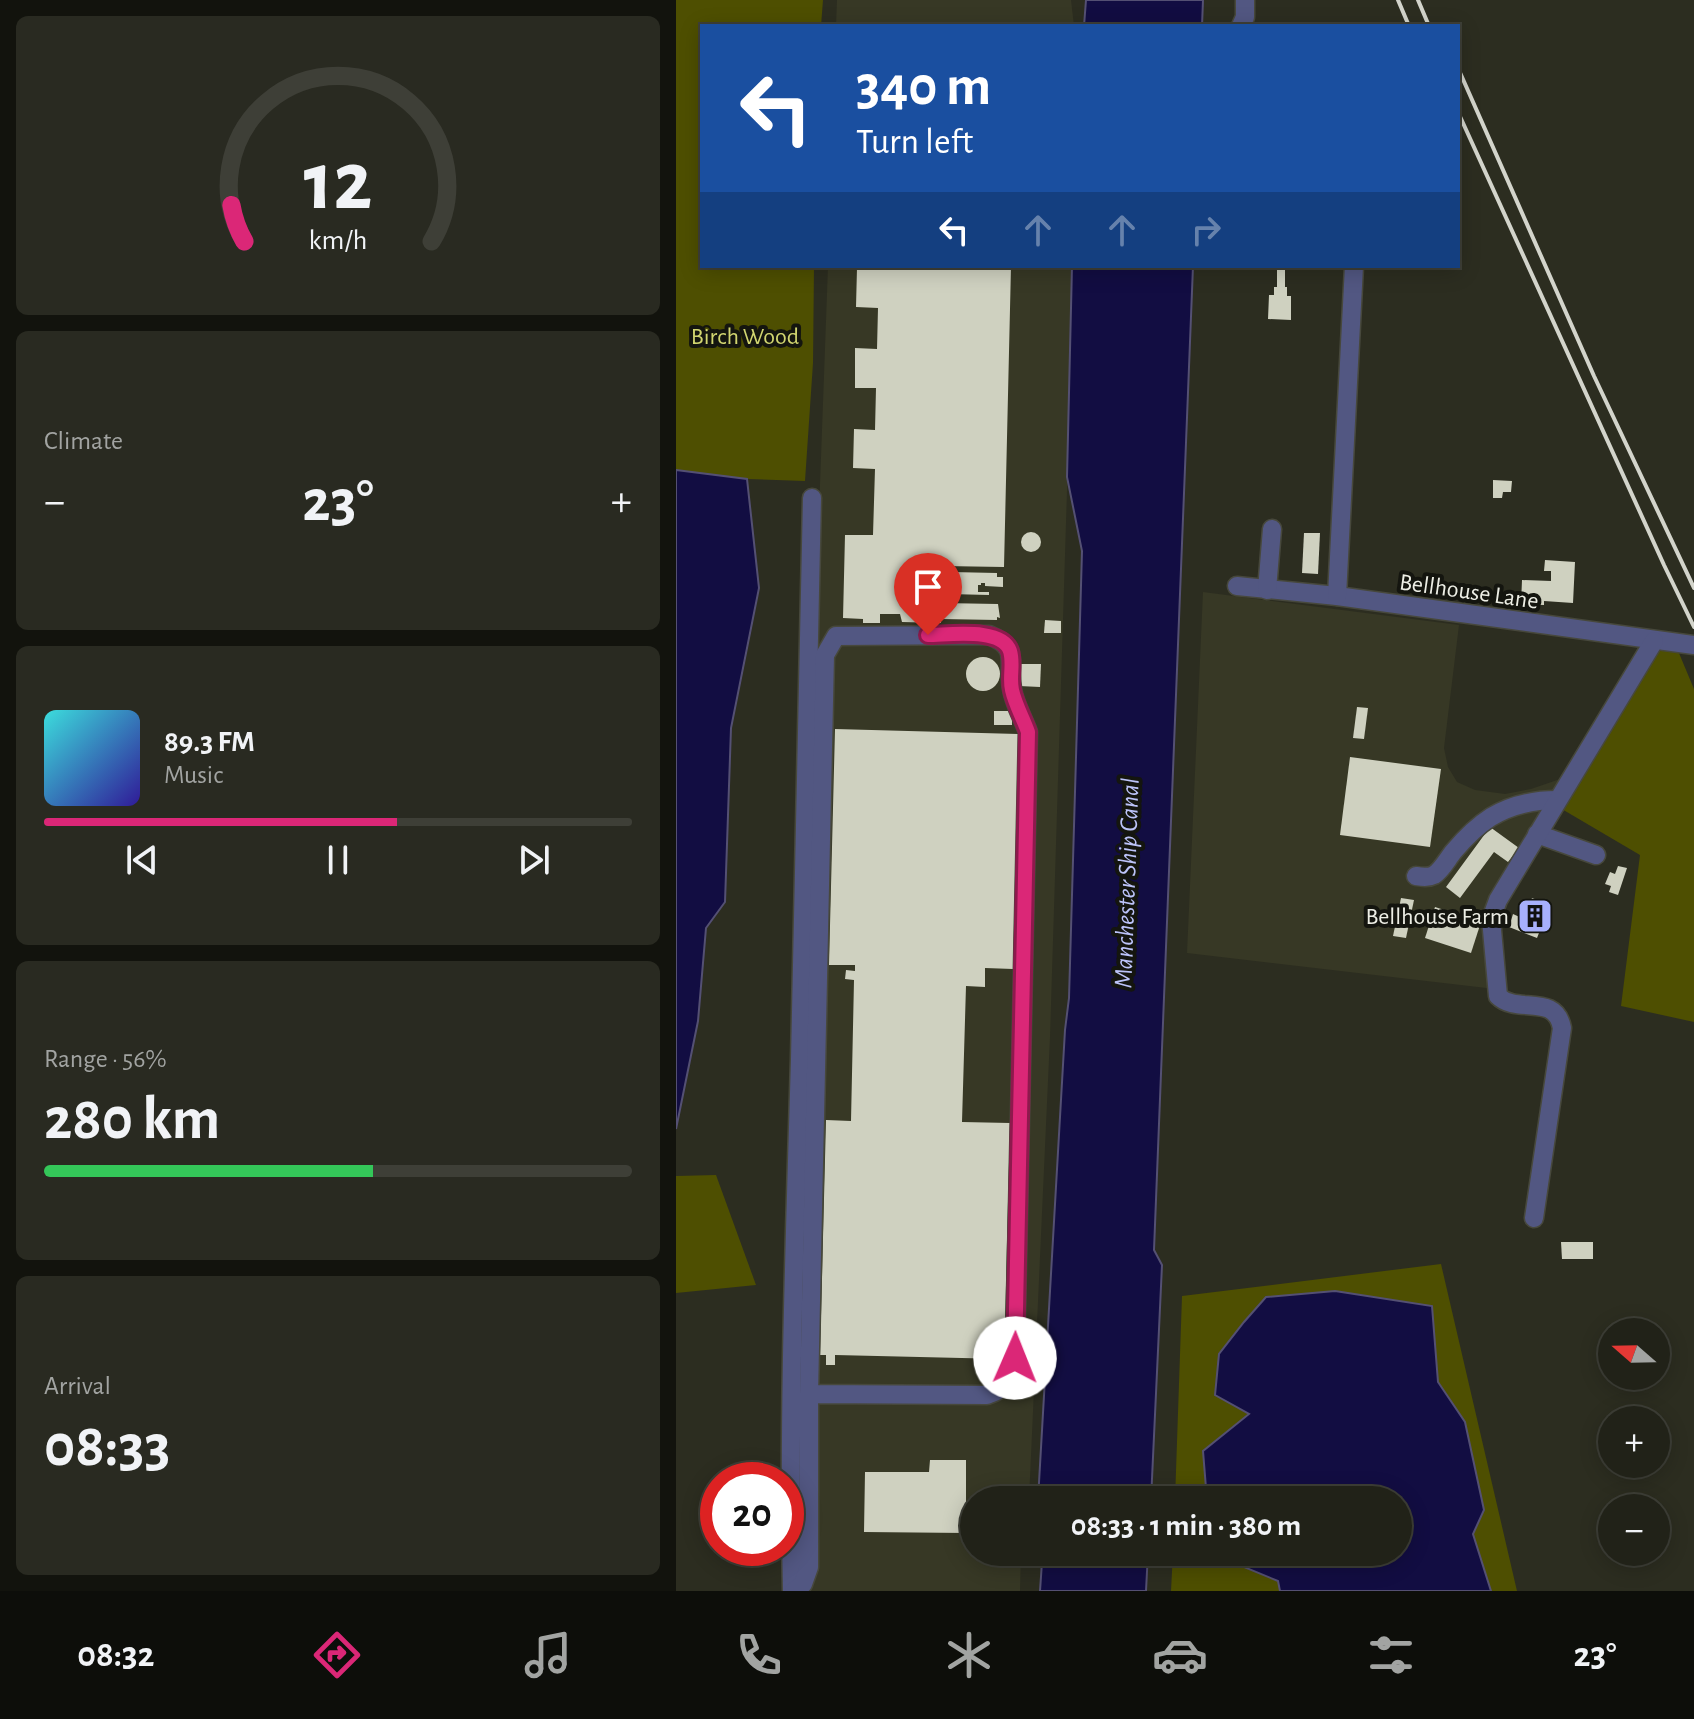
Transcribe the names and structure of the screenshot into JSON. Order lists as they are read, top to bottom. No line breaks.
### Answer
{"streets":{"street":["Bellhouse Lane"]},"water":["Manchester Ship Canal"],"parks":["Birch Wood"],"places":{"building":["Bellhouse Farm"]},"north":"left","page":{"turn":["340 m","Turn left"],"tile":["Climate",["Range · 56%","280 km"],["Arrival","08:33"]],"heat":["−","23°","+"],"song":["89.3 FM","Music"],"map_buttons":["+","−"],"limit":"20","trip":"08:33 · 1 min · 380 m","tabs":["08:32","23°"],"gauge":["12","km/h"]}}
